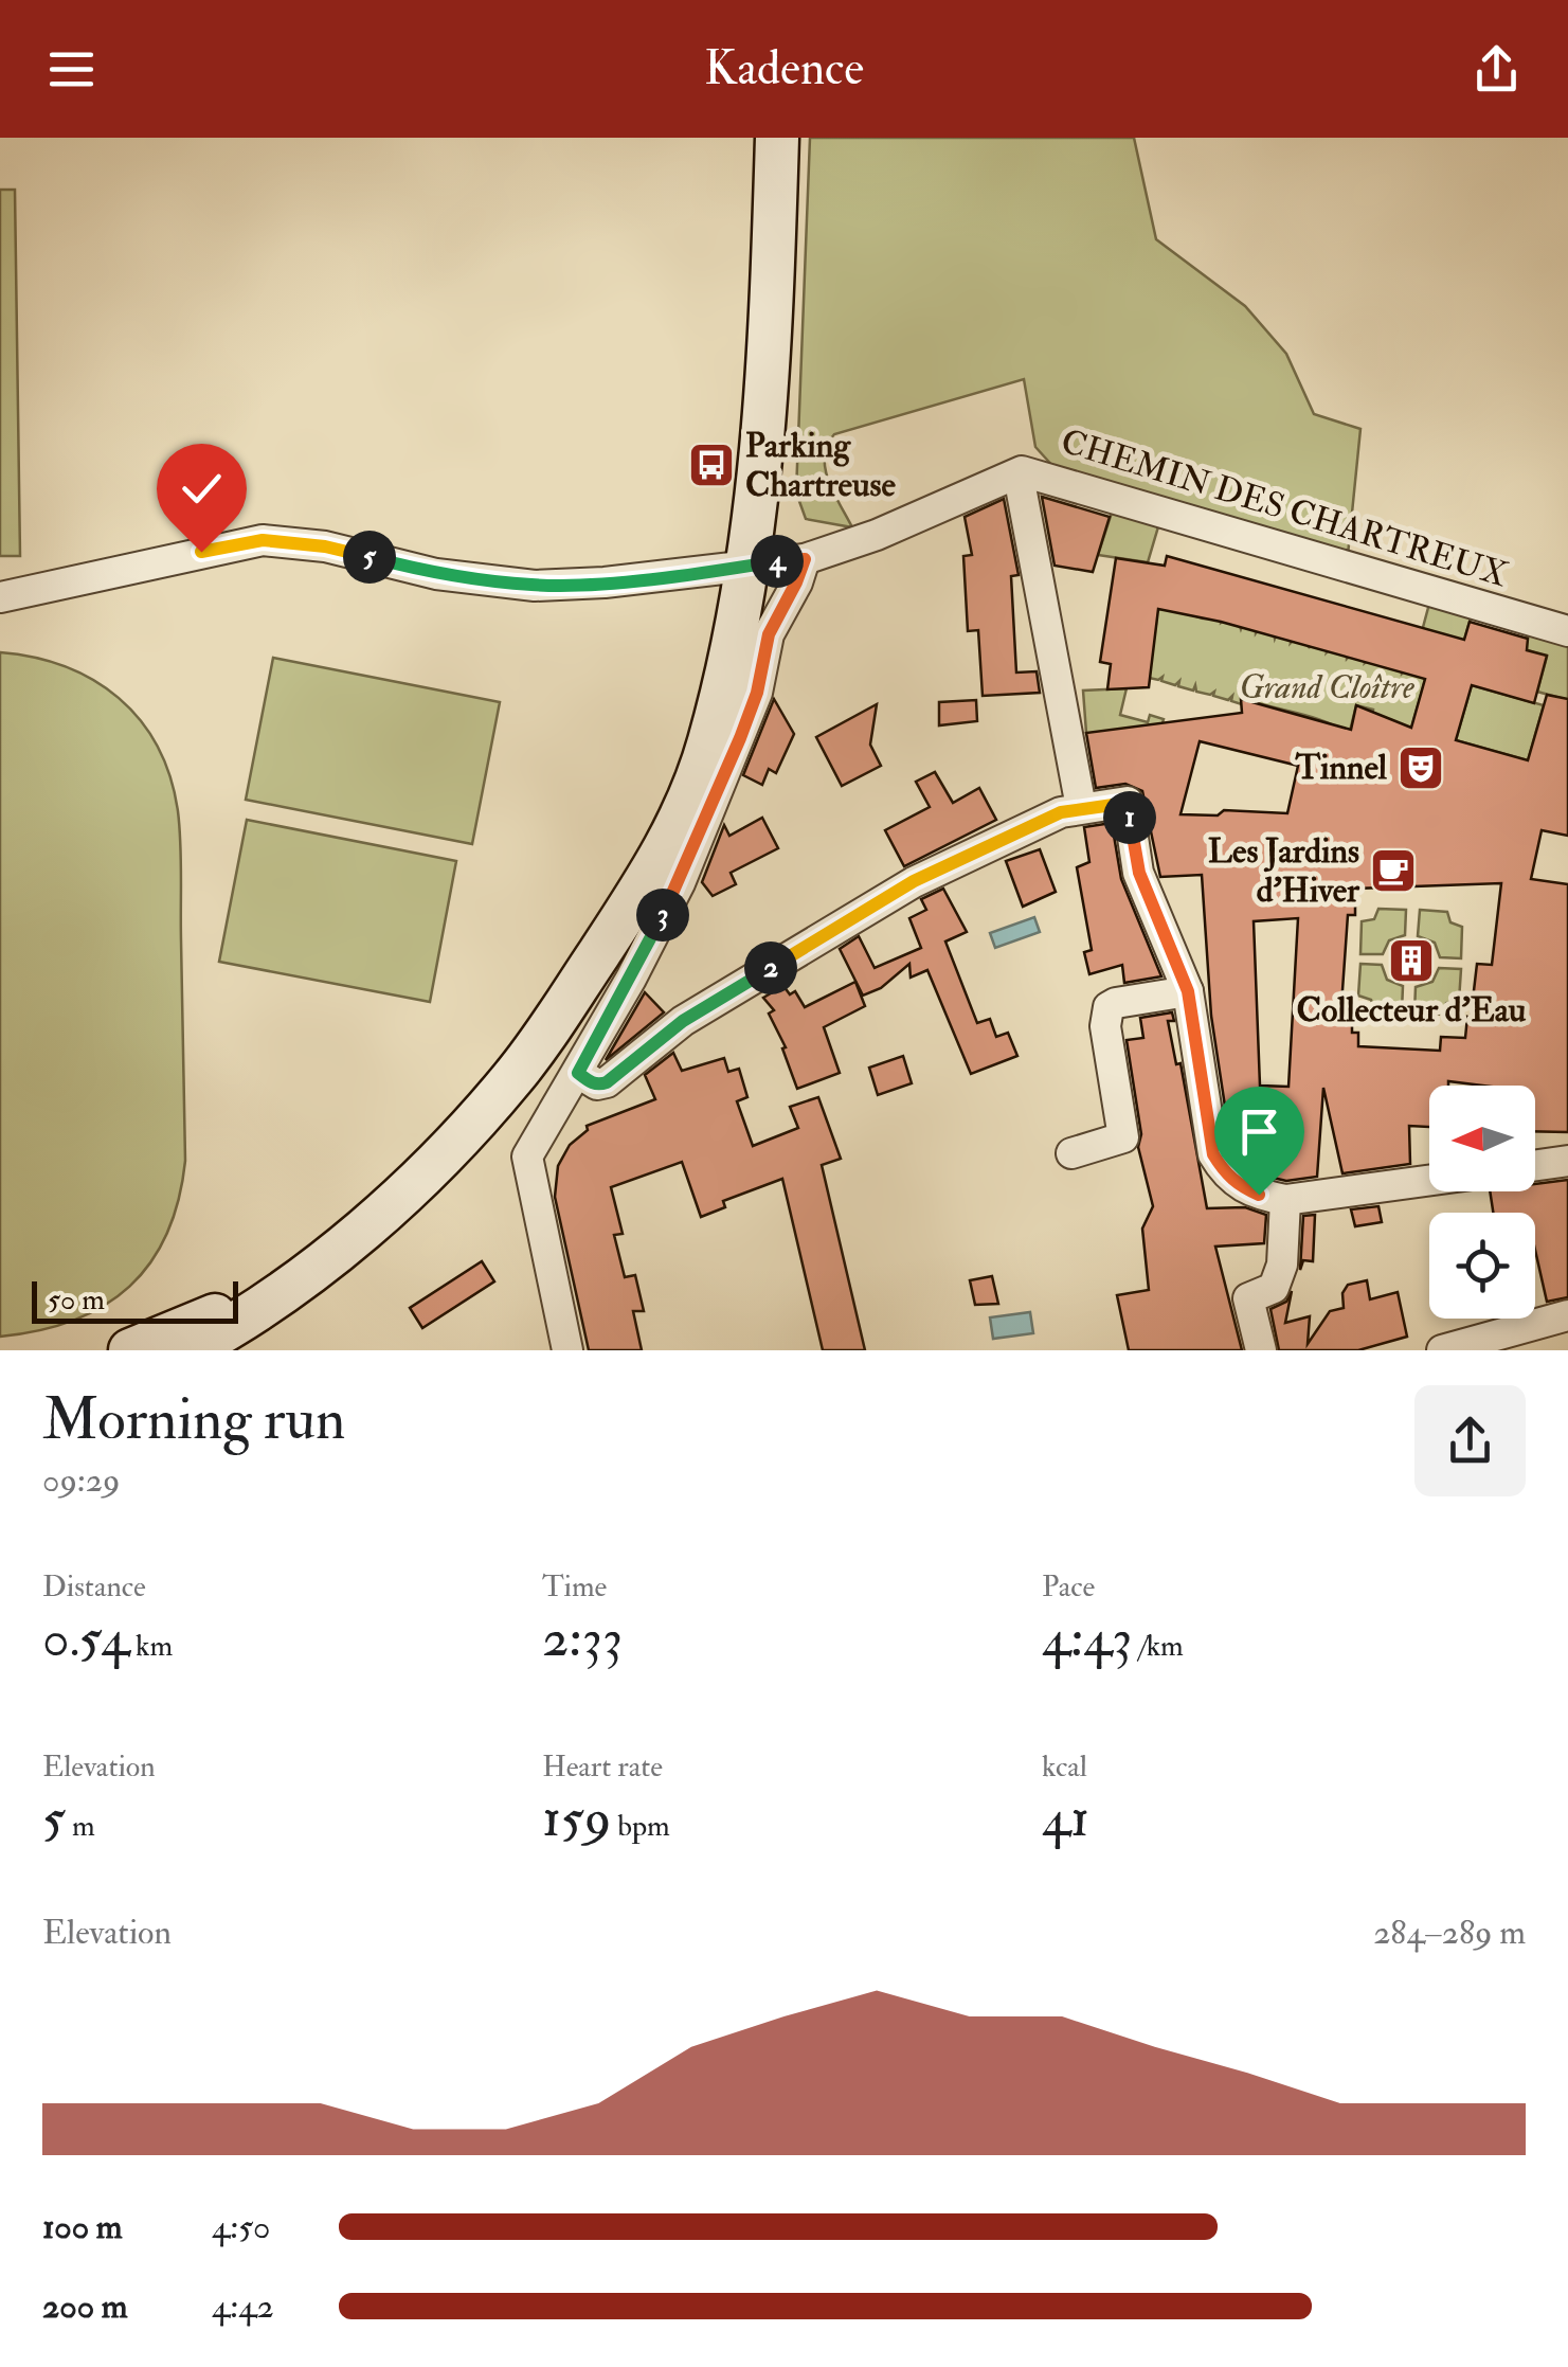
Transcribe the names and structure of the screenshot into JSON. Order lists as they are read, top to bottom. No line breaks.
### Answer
{"streets":{"street":["CHEMIN DES CHARTREUX"]},"parks":["Grand Cloître"],"places":{"bus stop":["Parking Chartreuse"],"theatre":["Tinnel"],"cafe":["Les Jardins d'Hiver"],"building":["Collecteur d'Eau"]},"scale_bar":"50 m","north":"left","page":{"header":"Kadence","pins":["5","4","1","3","2"],"scale":"50 m","heading":["Morning run","09:29"],"stats":[["Distance","0.54 km"],["Time","2:33"],["Pace","4:43 /km"],["Elevation","5 m"],["Heart rate","159 bpm"],["kcal","41"]],"chart":["Elevation","284–289 m"],"list":[{"name":"100 m","note":"4:50"},{"name":"200 m","note":"4:42"}]}}
